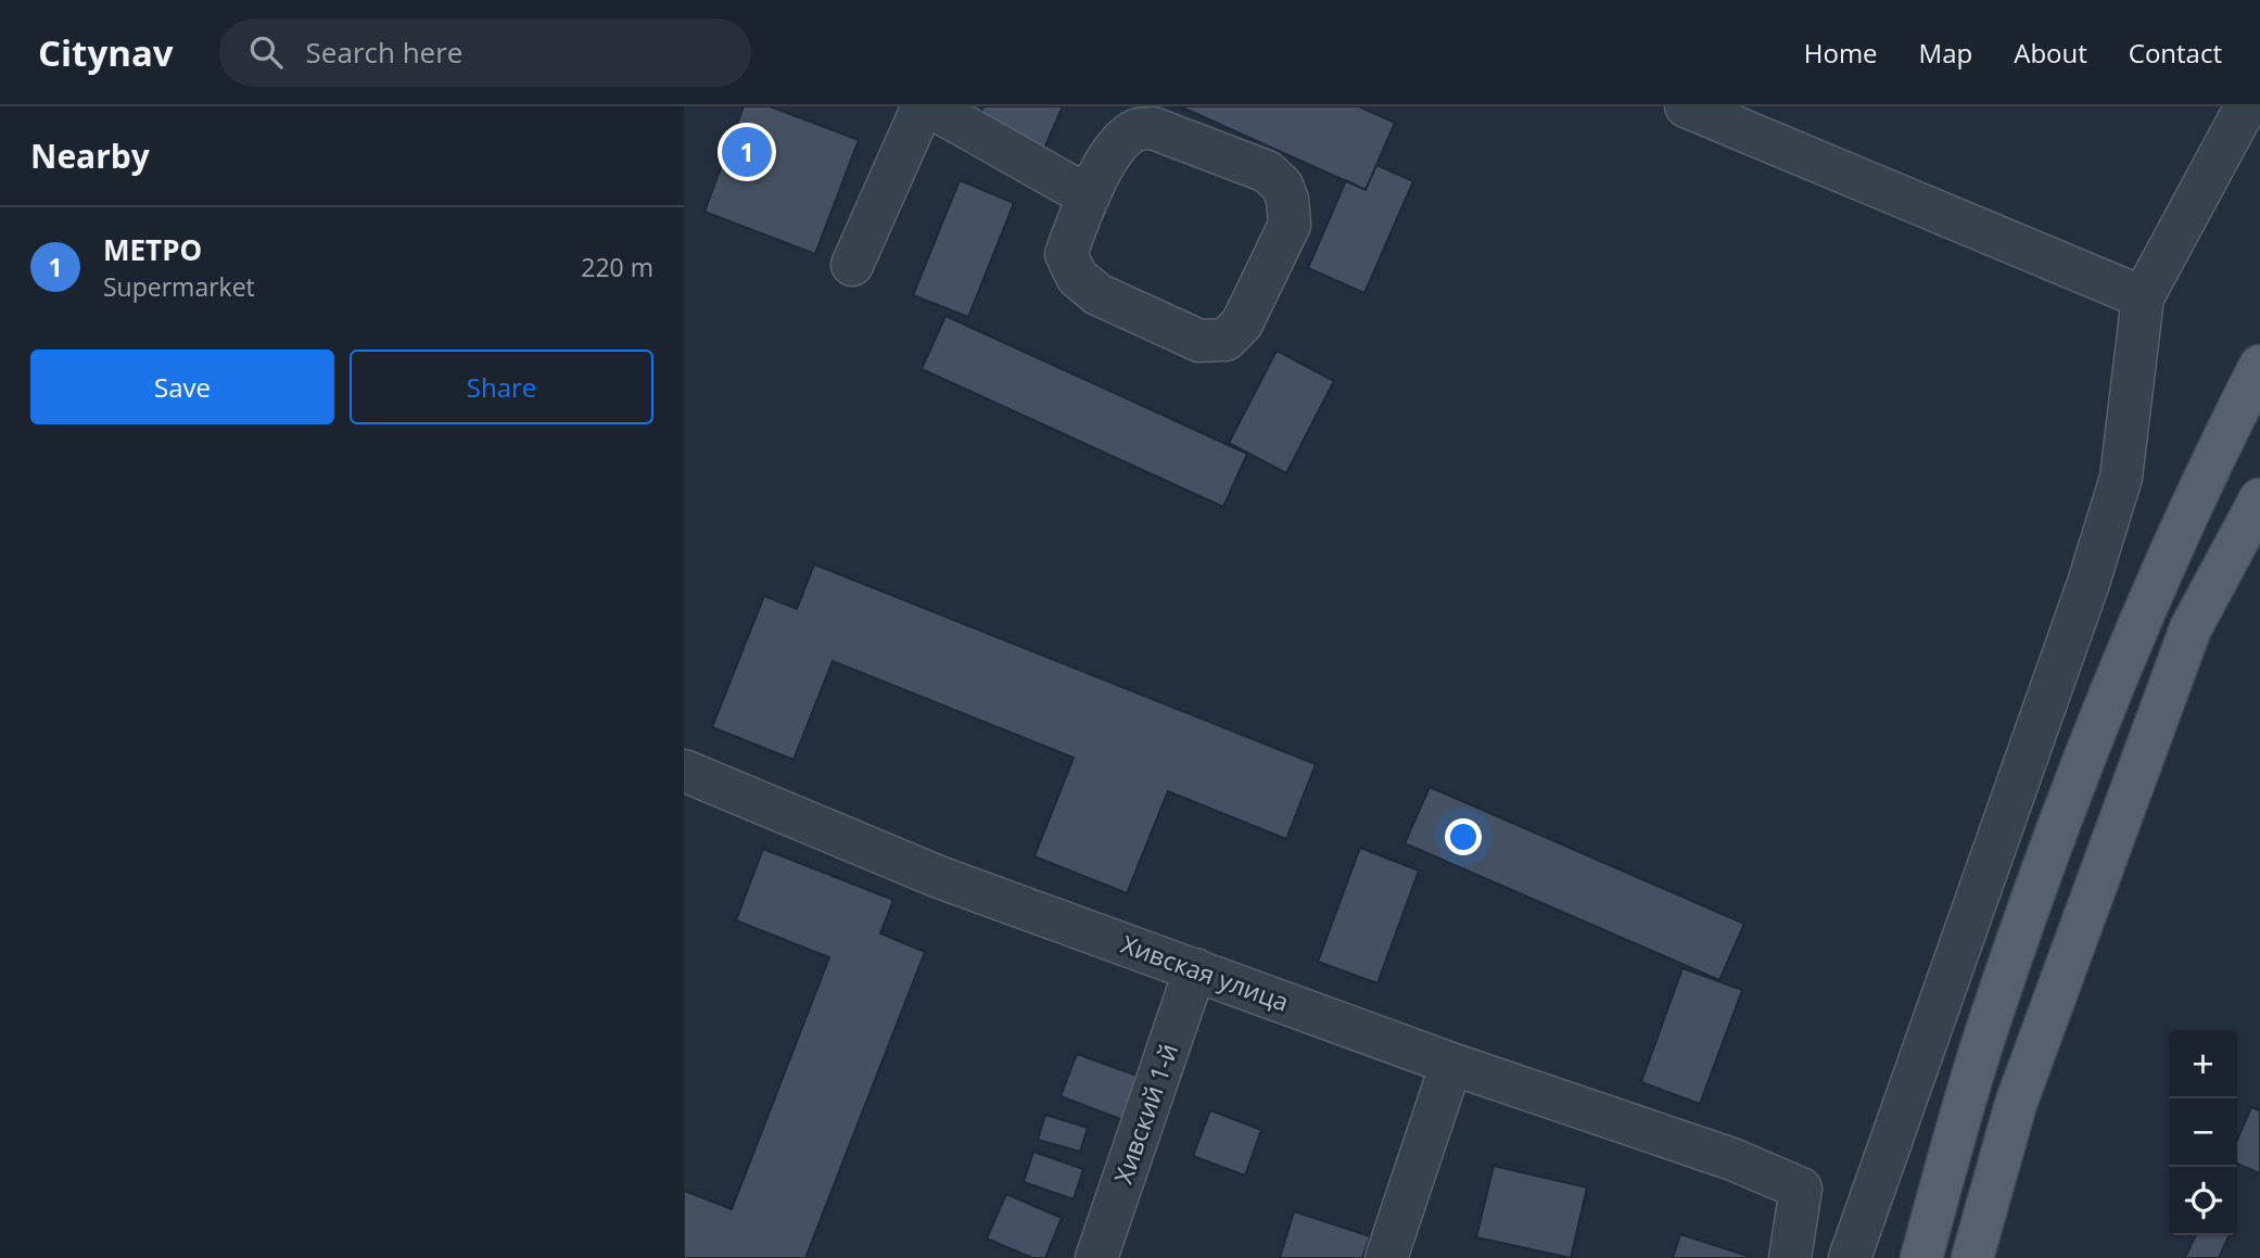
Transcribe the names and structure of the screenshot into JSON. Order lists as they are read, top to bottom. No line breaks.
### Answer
{"streets":{"street":["Хивская улица","Хивский 1-й"]},"crossings":[["Хивская улица","Хивский 1-й"]],"page":{"header":"Citynav","search":"Search here","nav":["Home","Map","About","Contact"],"heading":"Nearby","pins":"1","list":[{"mark":"1","name":"МЕТРО","note":"Supermarket","value":"220 m"}],"buttons":["Save","Share"],"map_buttons":["+","−"]}}
